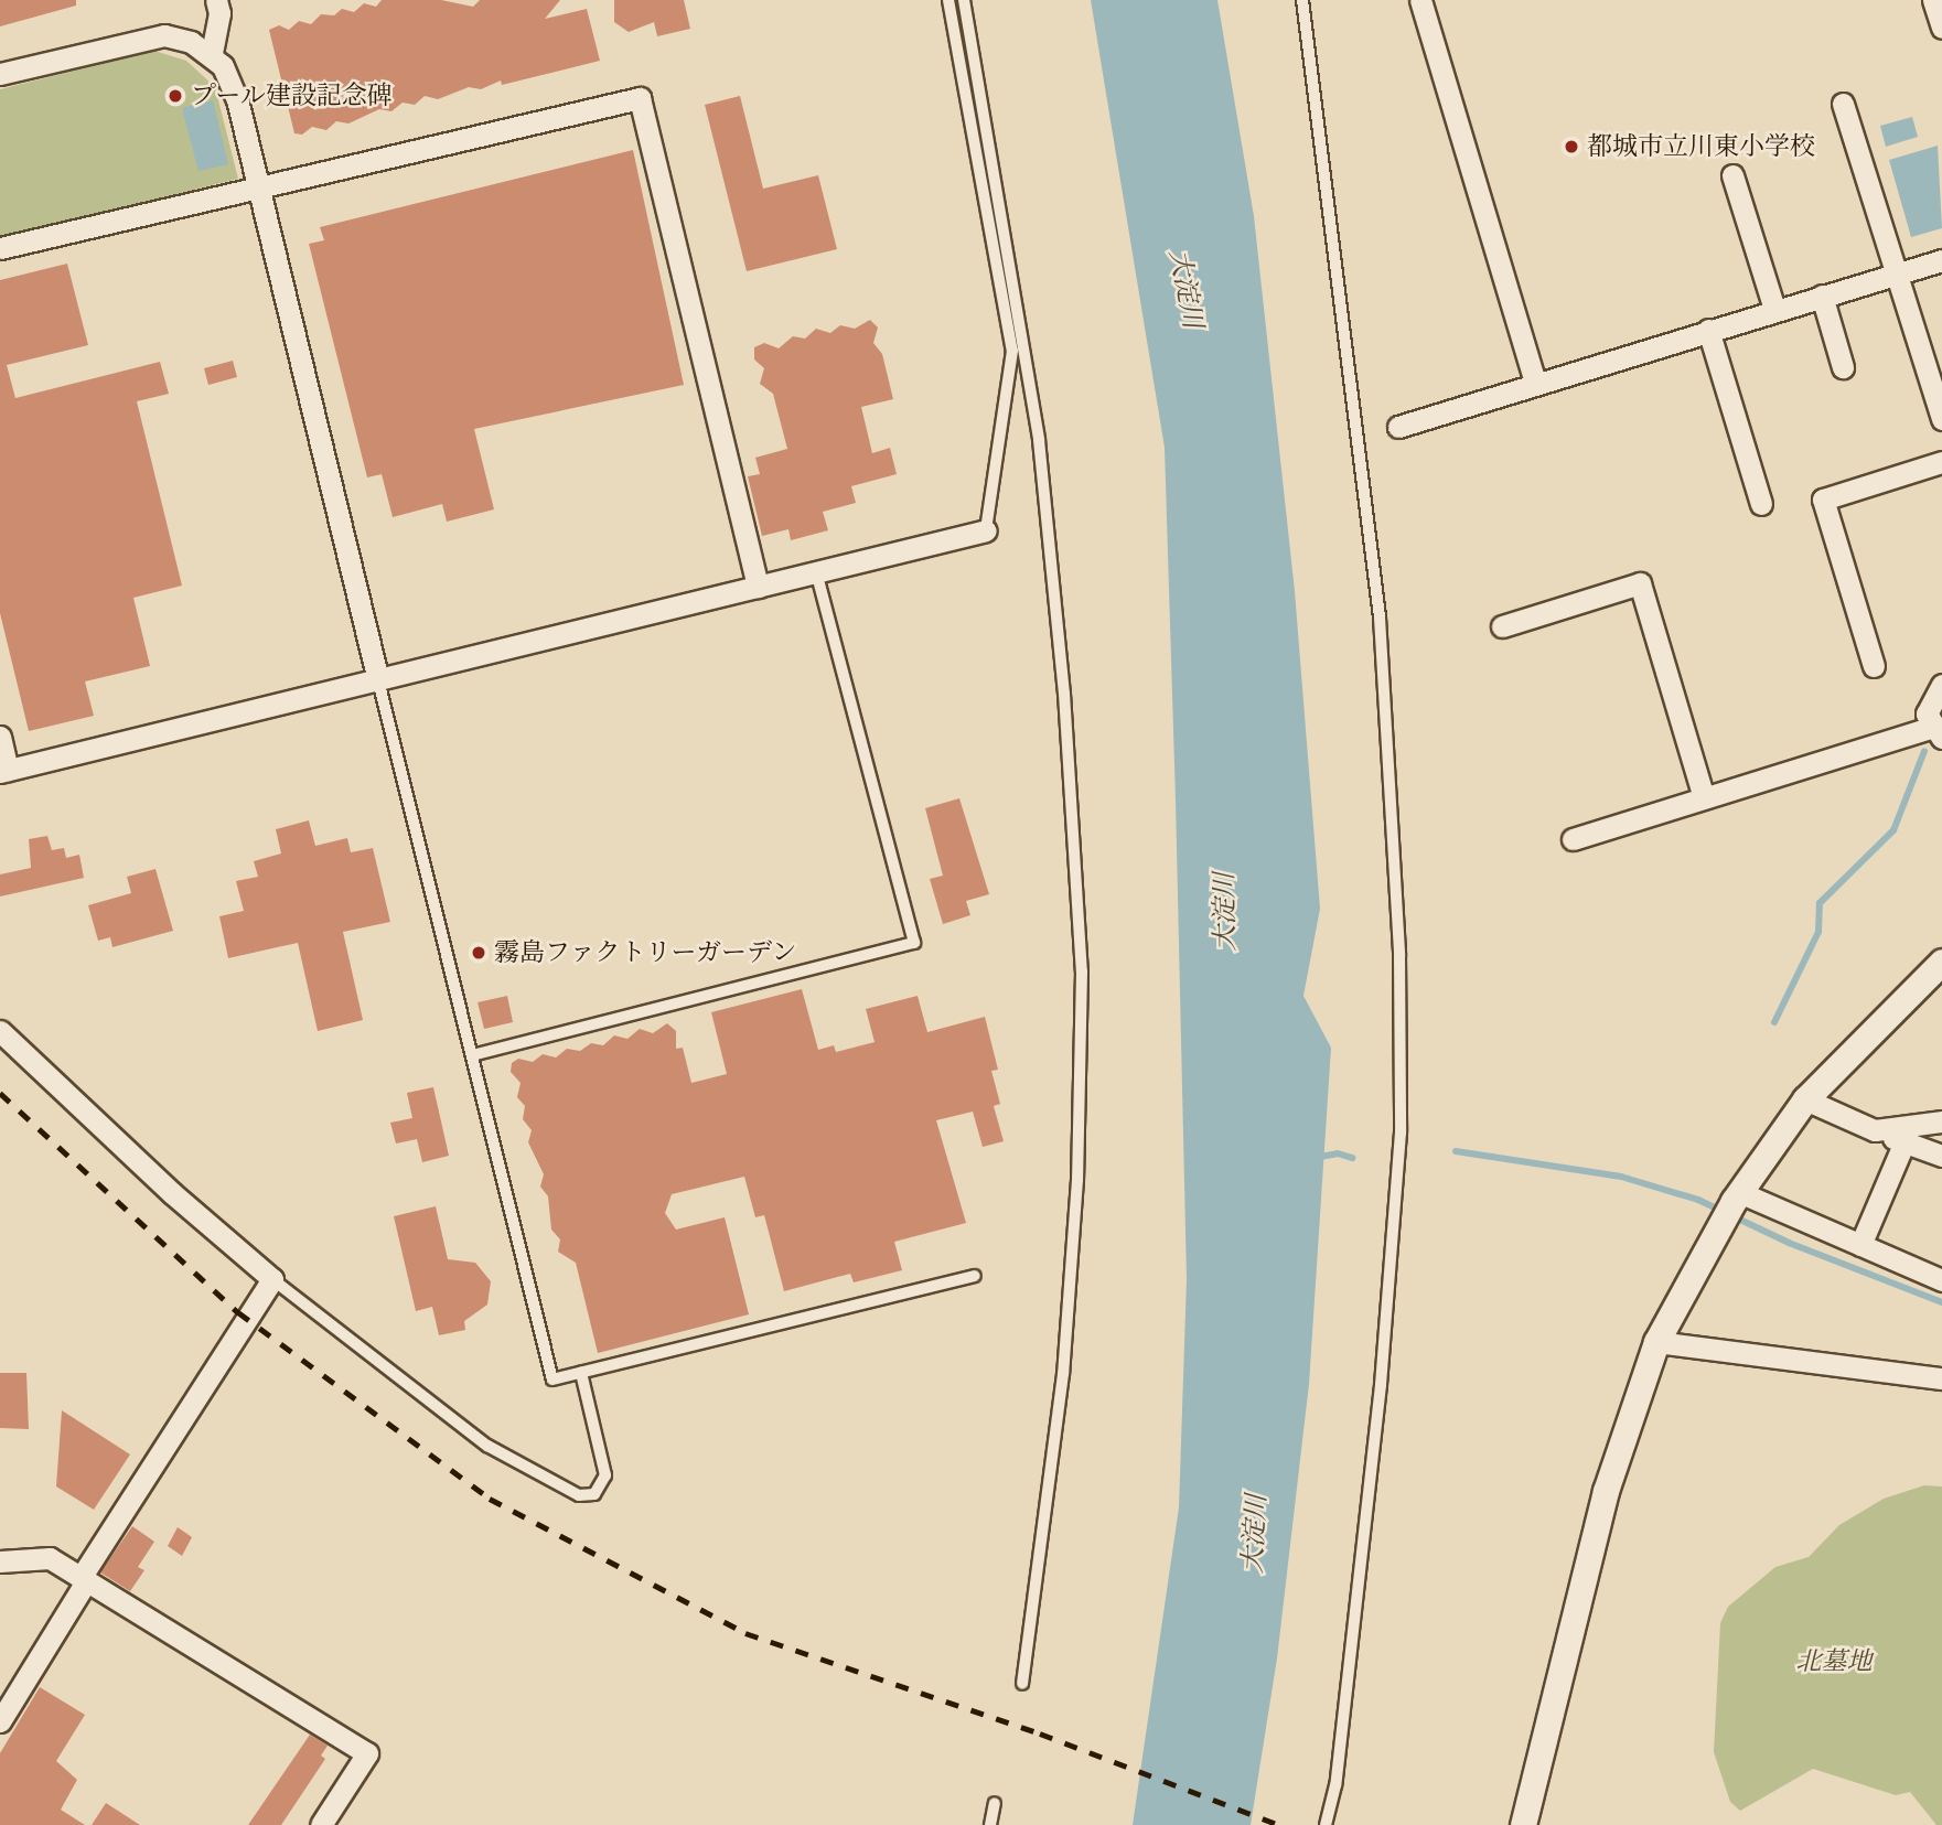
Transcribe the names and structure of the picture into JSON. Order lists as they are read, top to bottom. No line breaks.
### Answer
{"water":["大淀川"],"parks":["北墓地"],"places":["プール建設記念碑","都城市立川東小学校","霧島ファクトリーガーデン"]}
